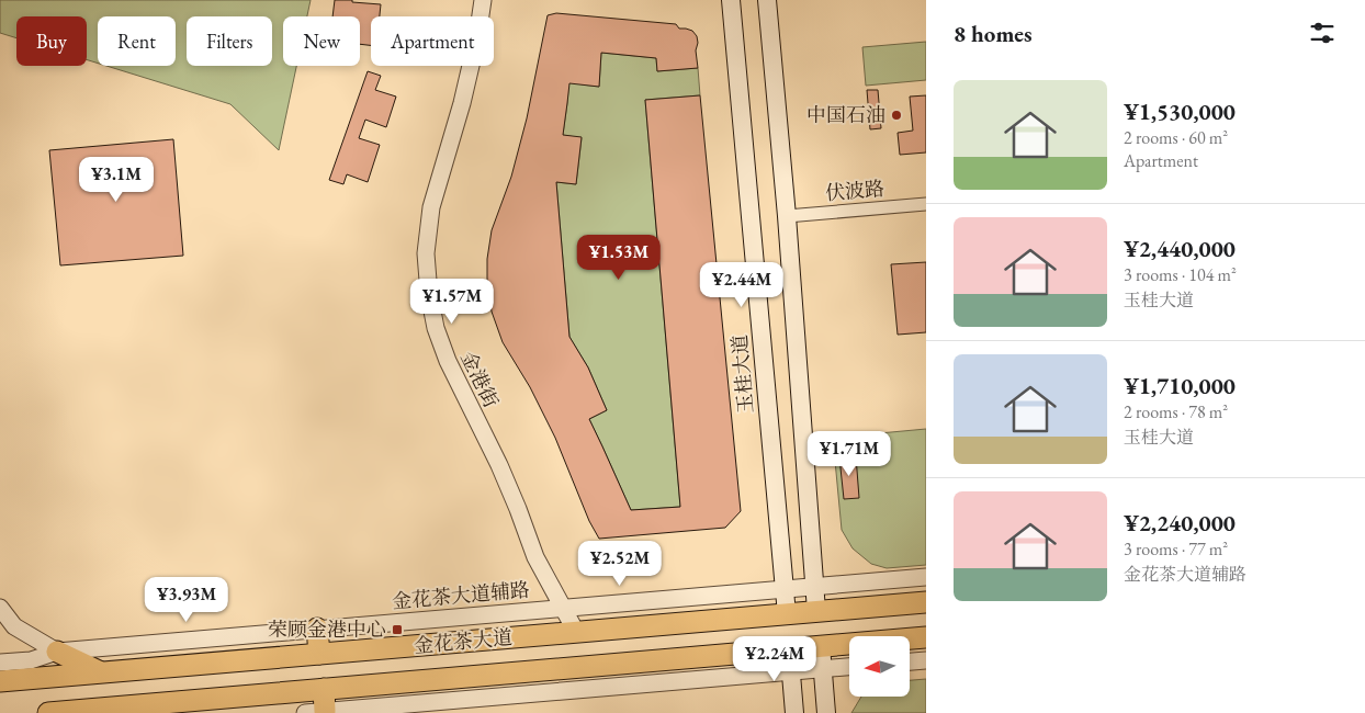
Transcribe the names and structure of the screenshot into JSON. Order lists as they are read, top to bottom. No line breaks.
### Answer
{"streets":{"main road":["玉桂大道","金花茶大道"],"street":["伏波路","金港街","金花茶大道辅路"]},"crossings":[["玉桂大道","金花茶大道辅路"],["玉桂大道","金花茶大道"],["金港街","金花茶大道辅路"],["金港街","金花茶大道"]],"places":{"other":["中国石油"],"transit":["荣顾金港中心"]},"north":"left","page":{"heading":"8 homes","chip":["Buy","Rent","Filters","New","Apartment"],"list":[{"name":"¥1,530,000","note":"2 rooms · 60 m² · Apartment"},{"name":"¥2,440,000","note":"3 rooms · 104 m² · 玉桂大道"},{"name":"¥1,710,000","note":"2 rooms · 78 m² · 玉桂大道"},{"name":"¥2,240,000","note":"3 rooms · 77 m² · 金花茶大道辅路"}],"price":["¥3.1M","¥1.53M","¥2.44M","¥1.57M","¥1.71M","¥2.52M","¥3.93M","¥2.24M"]}}
